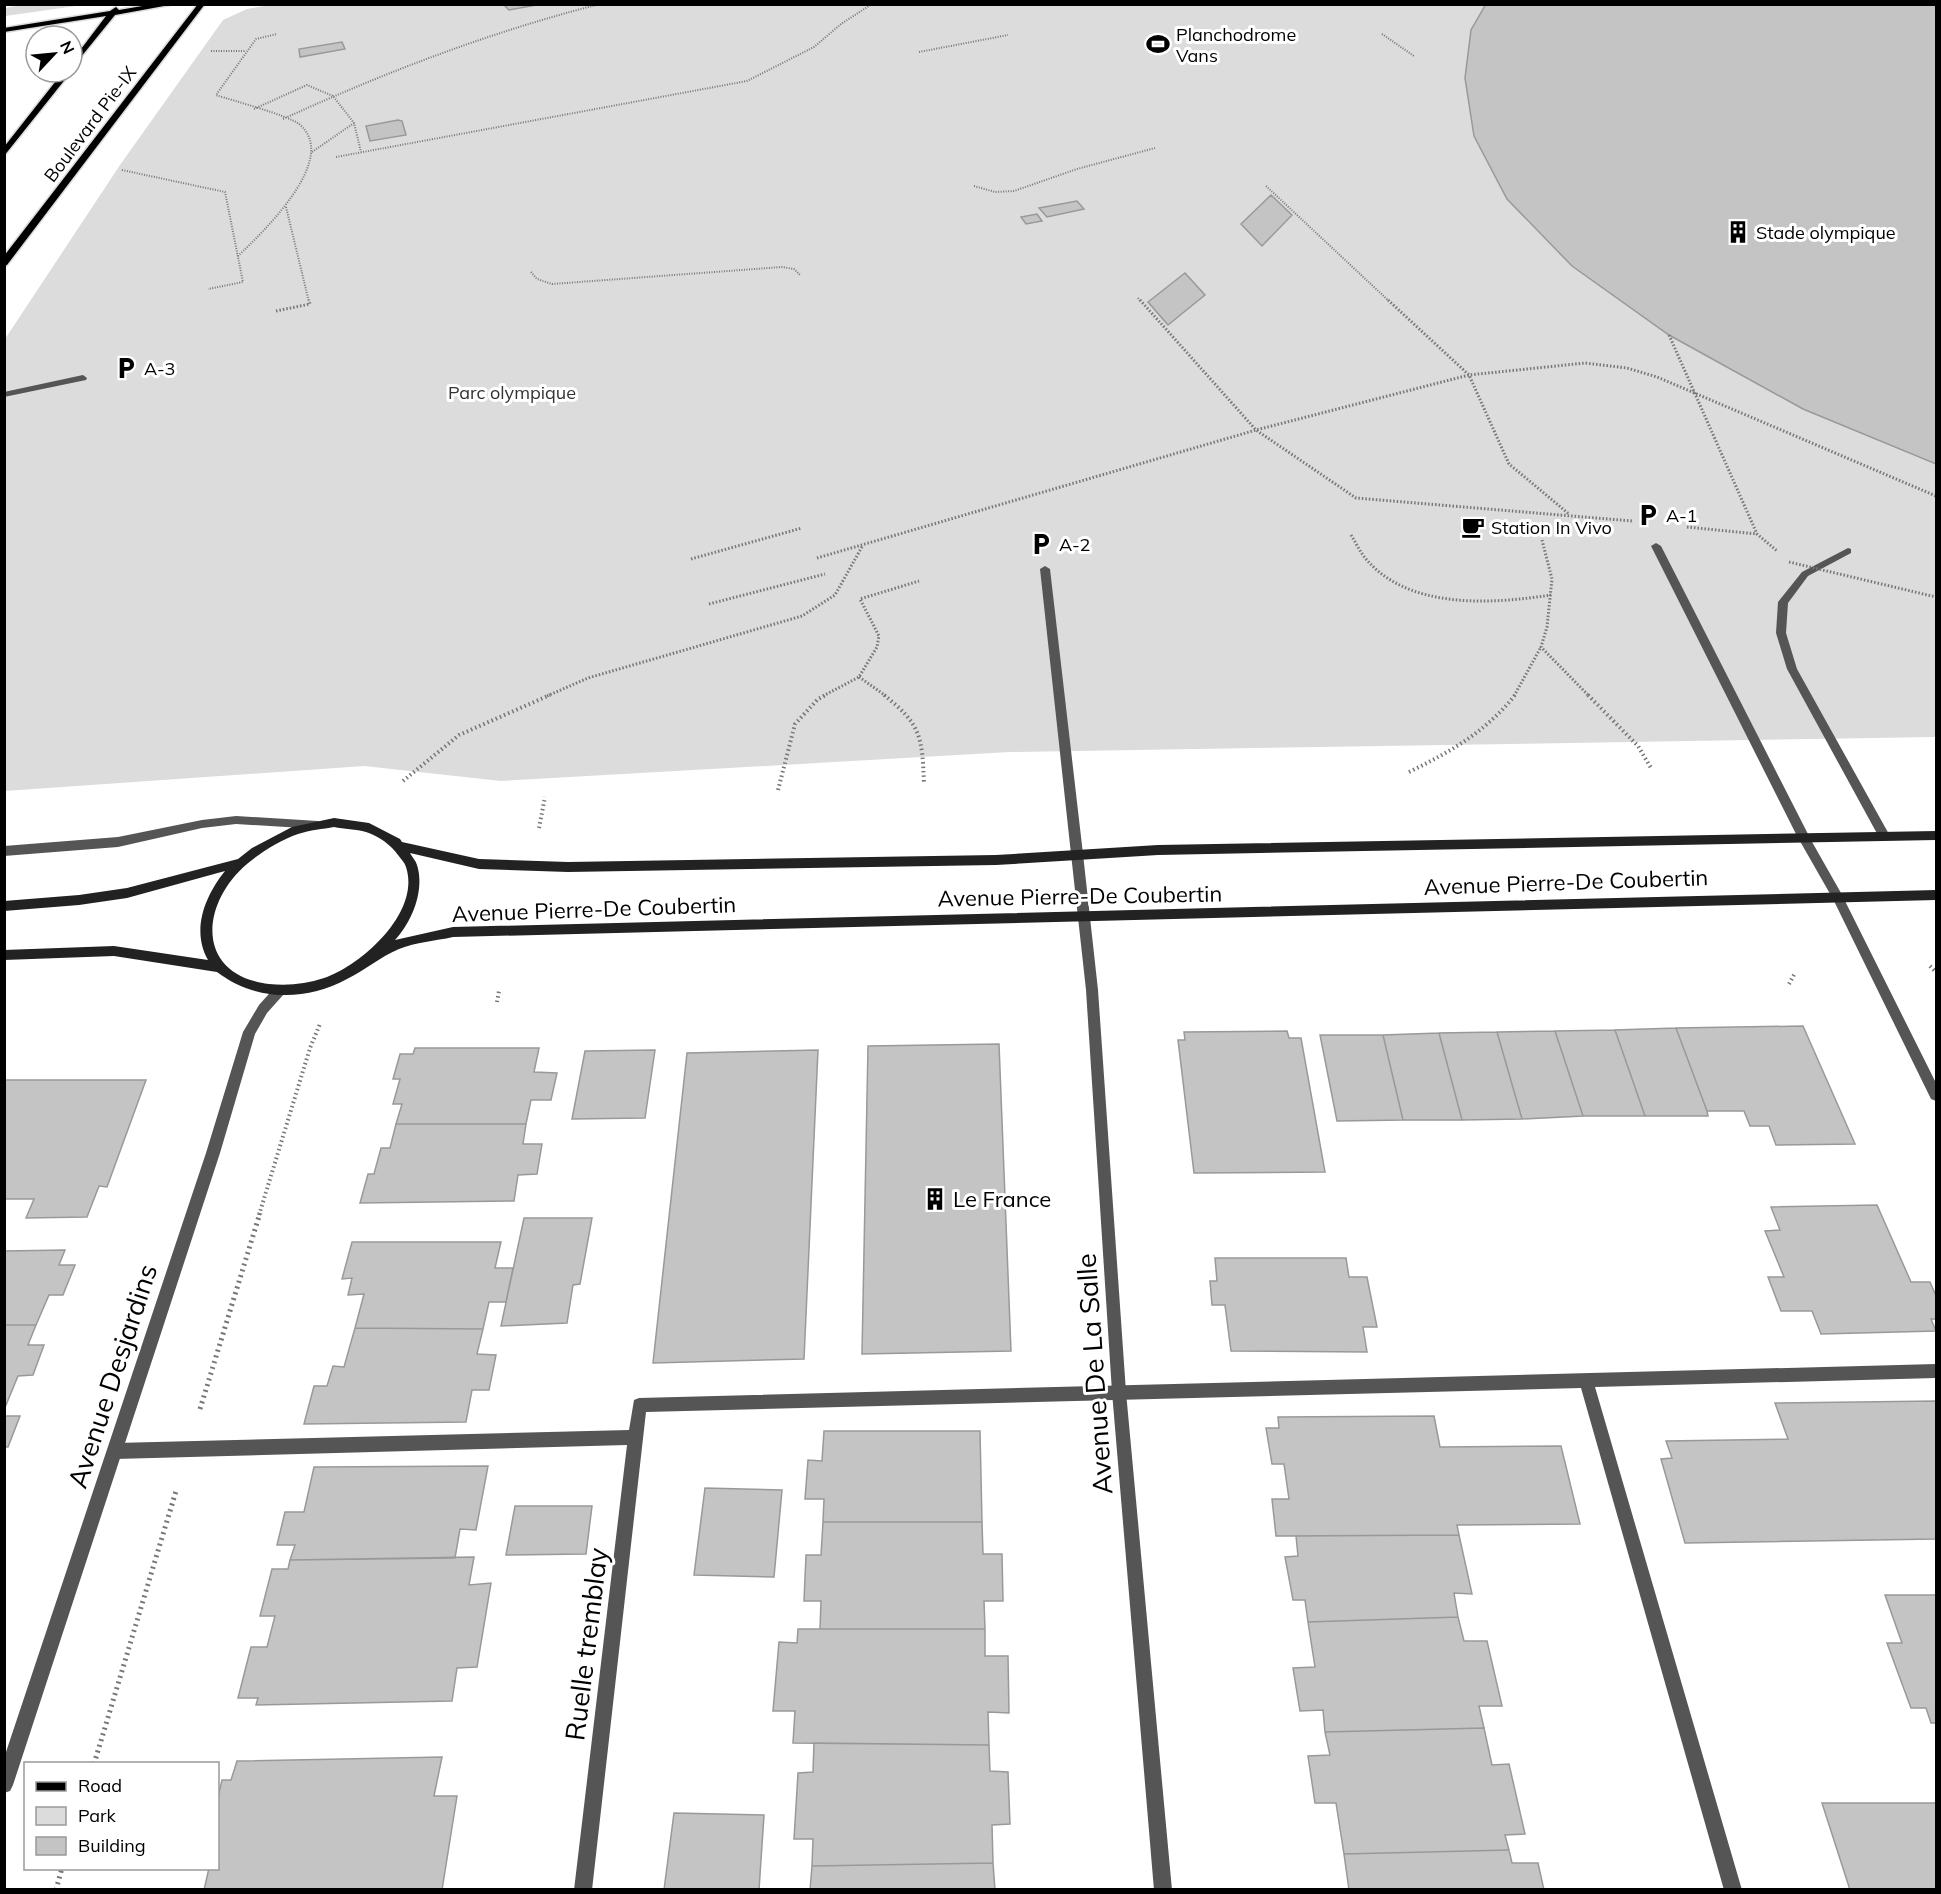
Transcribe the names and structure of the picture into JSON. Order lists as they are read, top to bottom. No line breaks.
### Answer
{"streets":{"main road":["Boulevard Pie-IX"],"street":["Avenue Pierre-De Coubertin","Avenue De La Salle","Avenue Desjardins","Ruelle tremblay"]},"crossings":[["Avenue Pierre-De Coubertin","Avenue De La Salle"],["Avenue Pierre-De Coubertin","Avenue Desjardins"],["Avenue De La Salle","Ruelle tremblay"]],"parks":["Parc olympique"],"places":{"sports":["Planchodrome Vans"],"building":["Stade olympique","Le France"],"parking":["A-3","A-1","A-2"],"cafe":["Station In Vivo"]},"legend":["Road","Park","Building"],"north":"top right"}
